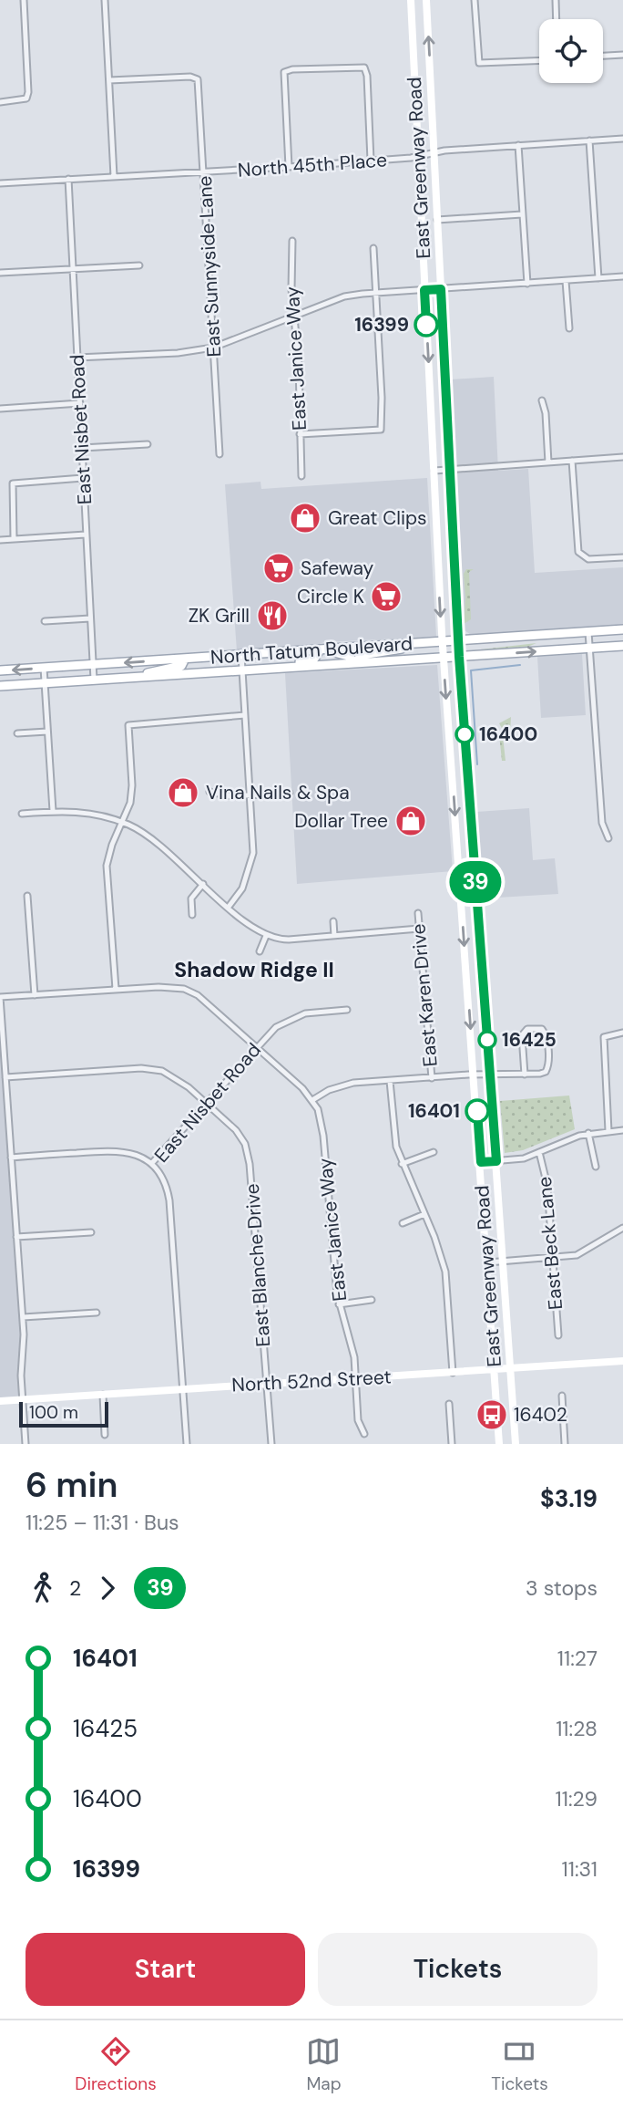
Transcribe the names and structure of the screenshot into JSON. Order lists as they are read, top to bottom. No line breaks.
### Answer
{"streets":{"main road":["East Greenway Road","North Tatum Boulevard","North 52nd Street"],"street":["North 45th Place","East Sunnyside Lane","East Janice Way","East Nisbet Road","East Karen Drive","East Beck Lane","East Blanche Drive"]},"crossings":[["North 45th Place","East Greenway Road"],["North 45th Place","East Sunnyside Lane"],["North 45th Place","East Nisbet Road"],["East Greenway Road","North Tatum Boulevard"],["East Greenway Road","North 52nd Street"],["East Janice Way","North 52nd Street"],["East Nisbet Road","North Tatum Boulevard"],["East Nisbet Road","East Blanche Drive"],["East Nisbet Road","North 52nd Street"],["East Blanche Drive","North 52nd Street"]],"districts":["Shadow Ridge II"],"places":{"other":["16399","16400","16425","16401"],"shop":["Great Clips","Vina Nails & Spa","Dollar Tree"],"supermarket":["Safeway","Circle K"],"restaurant":["ZK Grill"],"bus stop":["16402"]},"lines":["bus line 39"],"scale_bar":"100 m","page":{"on_map":"39","scale":"100 m","heading":["6 min","11:25 – 11:31 · Bus","$3.19"],"legs":["2","39","3 stops"],"list":[{"name":"16401","value":"11:27"},{"name":"16425","value":"11:28"},{"name":"16400","value":"11:29"},{"name":"16399","value":"11:31"}],"buttons":["Start","Tickets"],"tabs":["Directions","Map","Tickets"]}}
